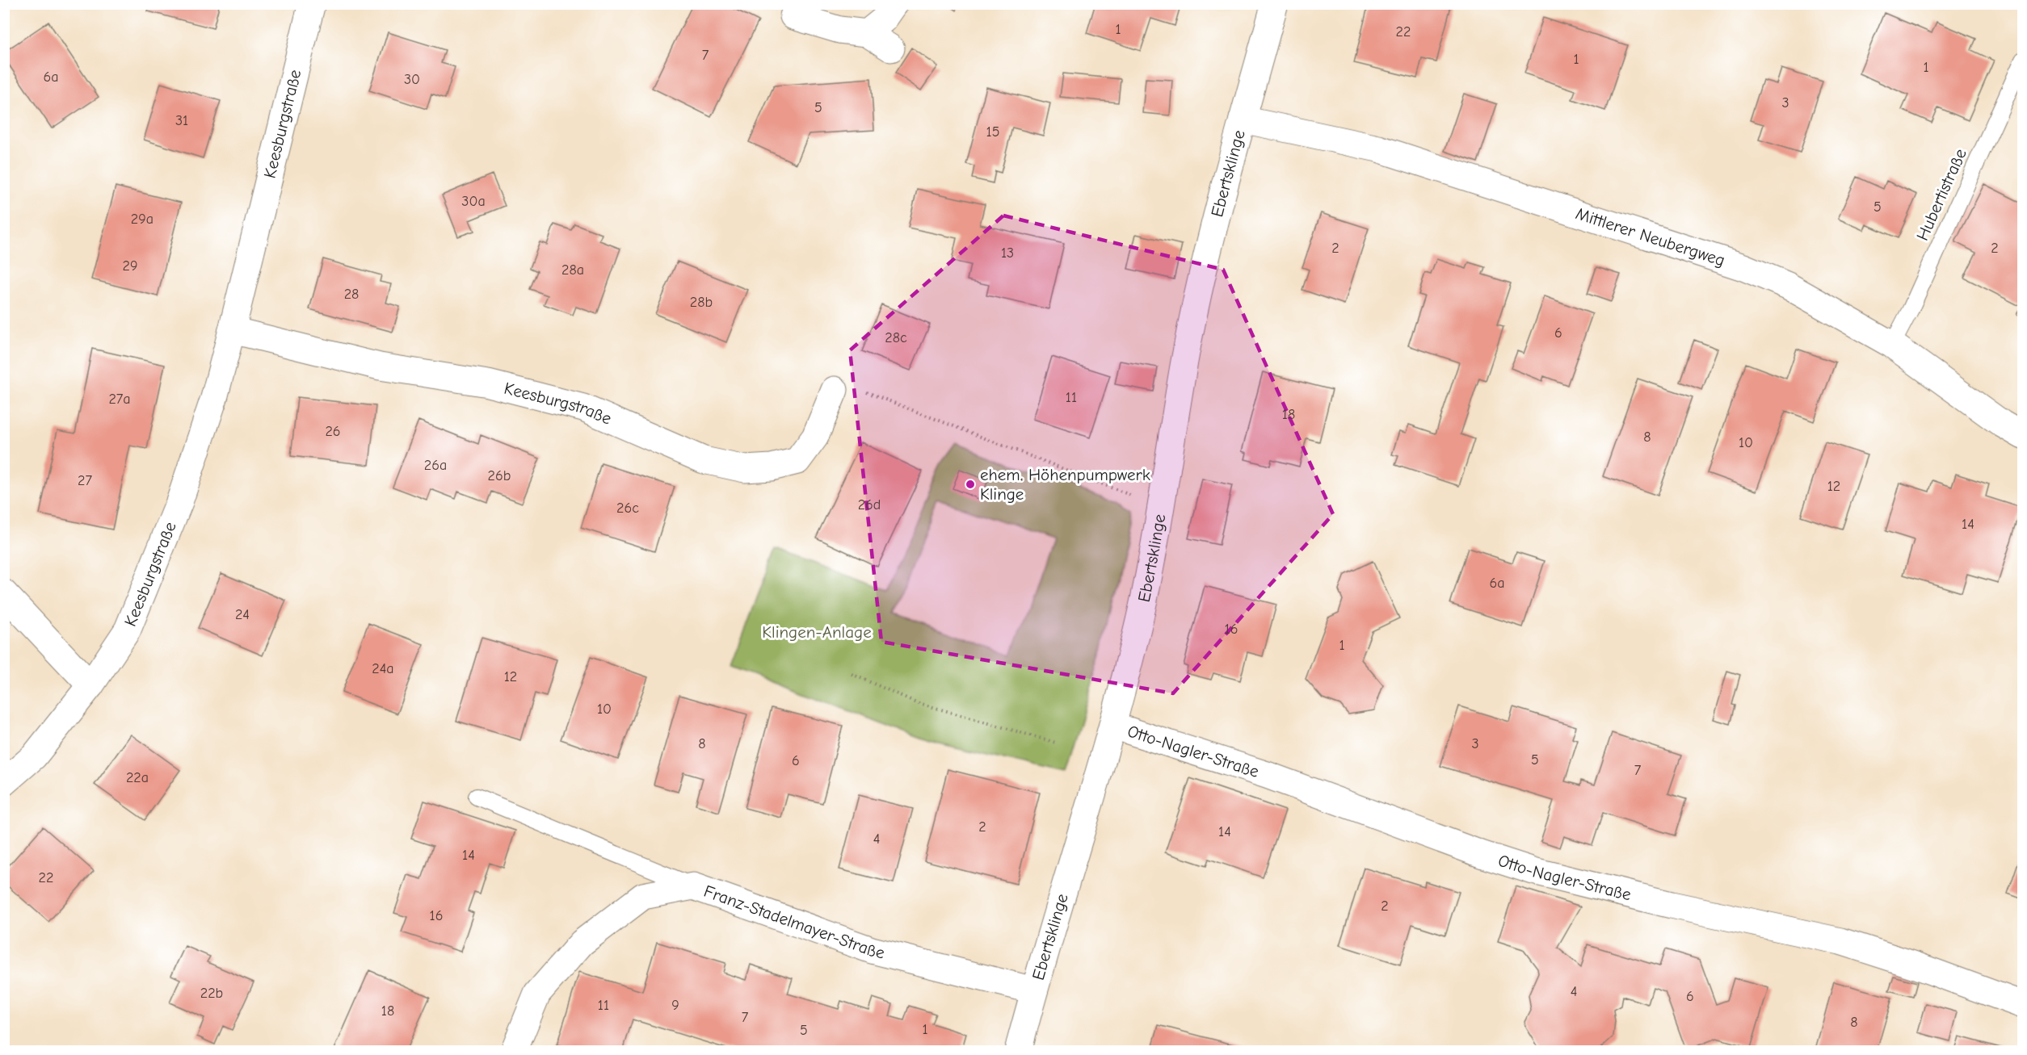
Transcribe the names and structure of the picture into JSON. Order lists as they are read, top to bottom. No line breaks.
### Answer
{"streets":{"street":["Keesburgstraße","Ebertsklinge","Mittlerer Neubergweg","Otto-Nagler-Straße","Franz-Stadelmayer-Straße"],"lane":["Hubertistraße"]},"crossings":[["Ebertsklinge","Mittlerer Neubergweg"],["Ebertsklinge","Otto-Nagler-Straße"],["Ebertsklinge","Franz-Stadelmayer-Straße"],["Hubertistraße","Mittlerer Neubergweg"]],"parks":["Klingen-Anlage"],"places":["ehem. Höhenpumpwerk Klinge"],"house_numbers":["1","22","7","1","1","6a","30","3","5","31","15","30a","5","29a","2","2","13","29","28a","28","28b","6","28c","11","27a","18","26","8","10","26a","26b","27","12","26d","26c","14","6a","24","16","1","24a","12","10","8","3","5","6","7","22a","2","14","4","14","22","2","16","4","22b","6","11","9","18","7","8","1","5"]}
